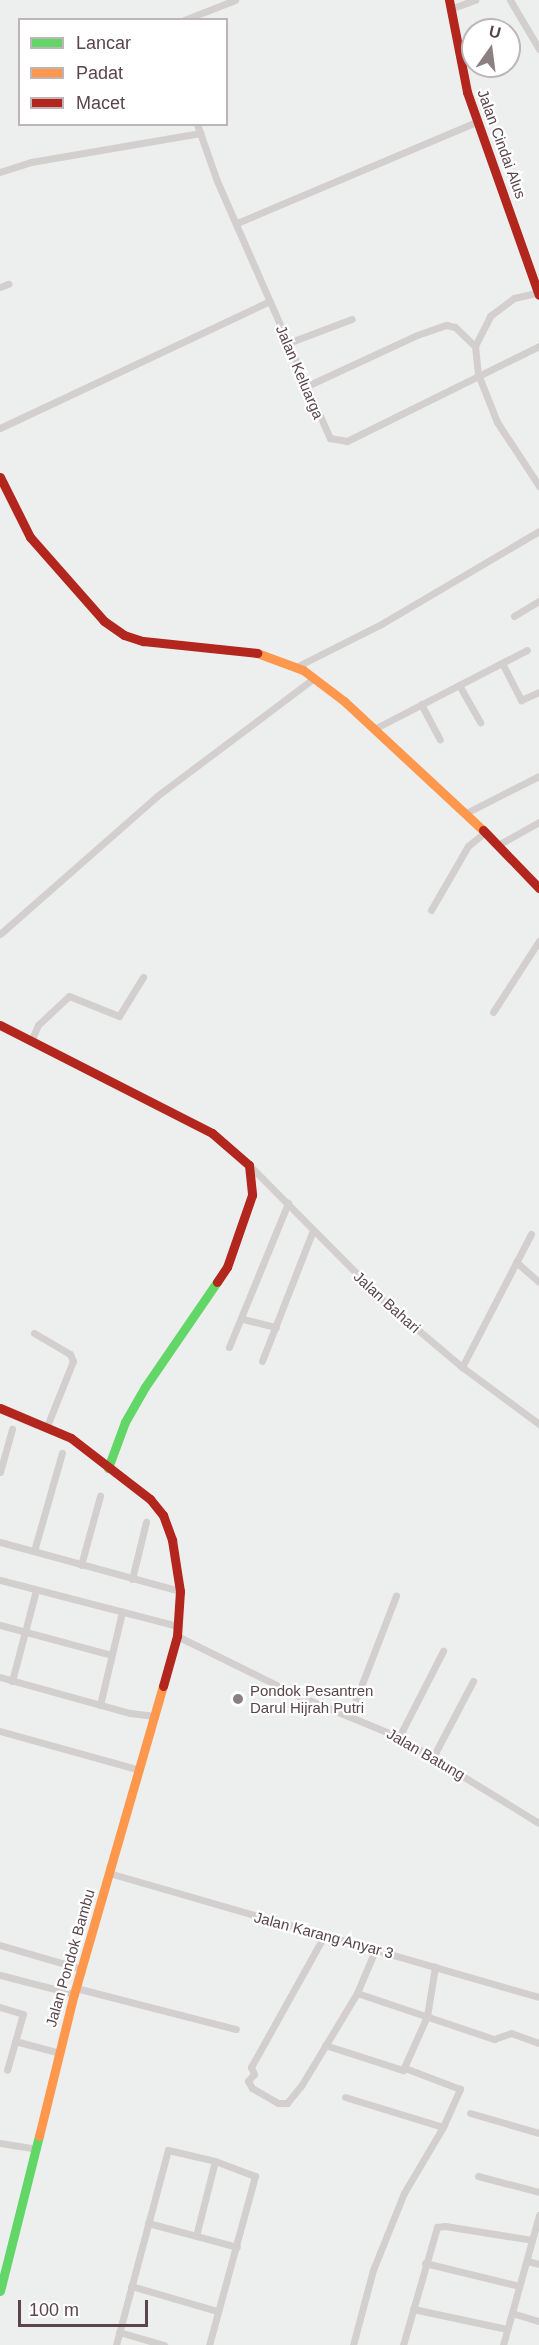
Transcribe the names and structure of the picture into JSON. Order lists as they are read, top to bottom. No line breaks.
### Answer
{"streets":{"street":["Jalan Cindai Alus","Jalan Keluarga","Jalan Bahari","Jalan Batung","Jalan Karang Anyar 3","Jalan Pondok Bambu"]},"crossings":[["Jalan Batung","Jalan Pondok Bambu"],["Jalan Karang Anyar 3","Jalan Pondok Bambu"]],"places":["Pondok Pesantren Darul Hijrah Putri"],"legend":["Lancar","Padat","Macet"],"scale_bar":"100 m","north":"top"}
